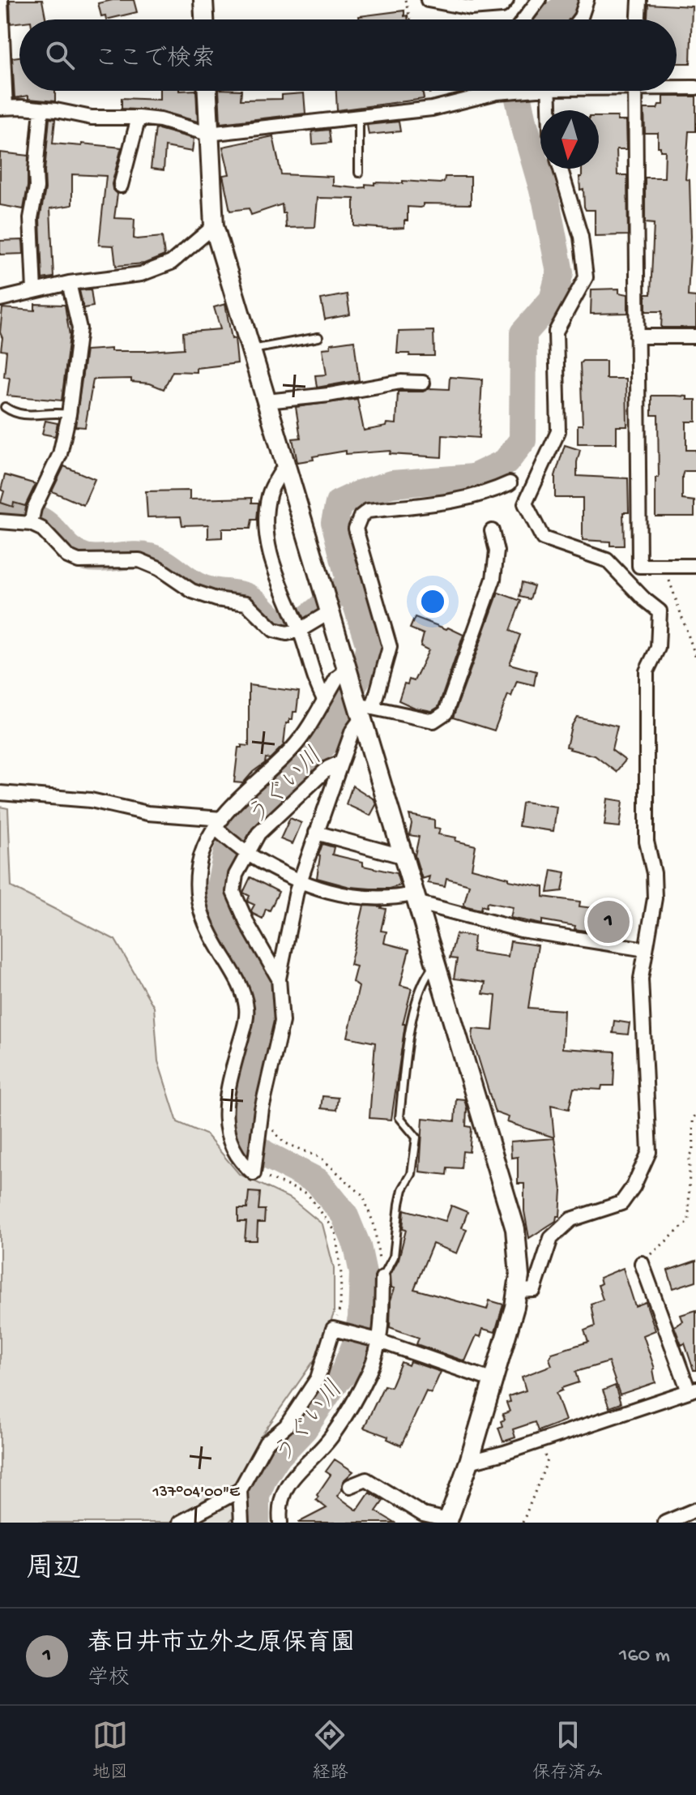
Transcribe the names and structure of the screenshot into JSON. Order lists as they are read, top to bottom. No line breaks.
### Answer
{"water":["うぐい川"],"north":"bottom","page":{"search":"ここで検索","pins":"1","heading":"周辺","list":[{"mark":"1","name":"春日井市立外之原保育園","note":"学校","value":"160 m"}],"nav":["地図","経路","保存済み"]},"coordinates":["137°04'00\"E"]}
